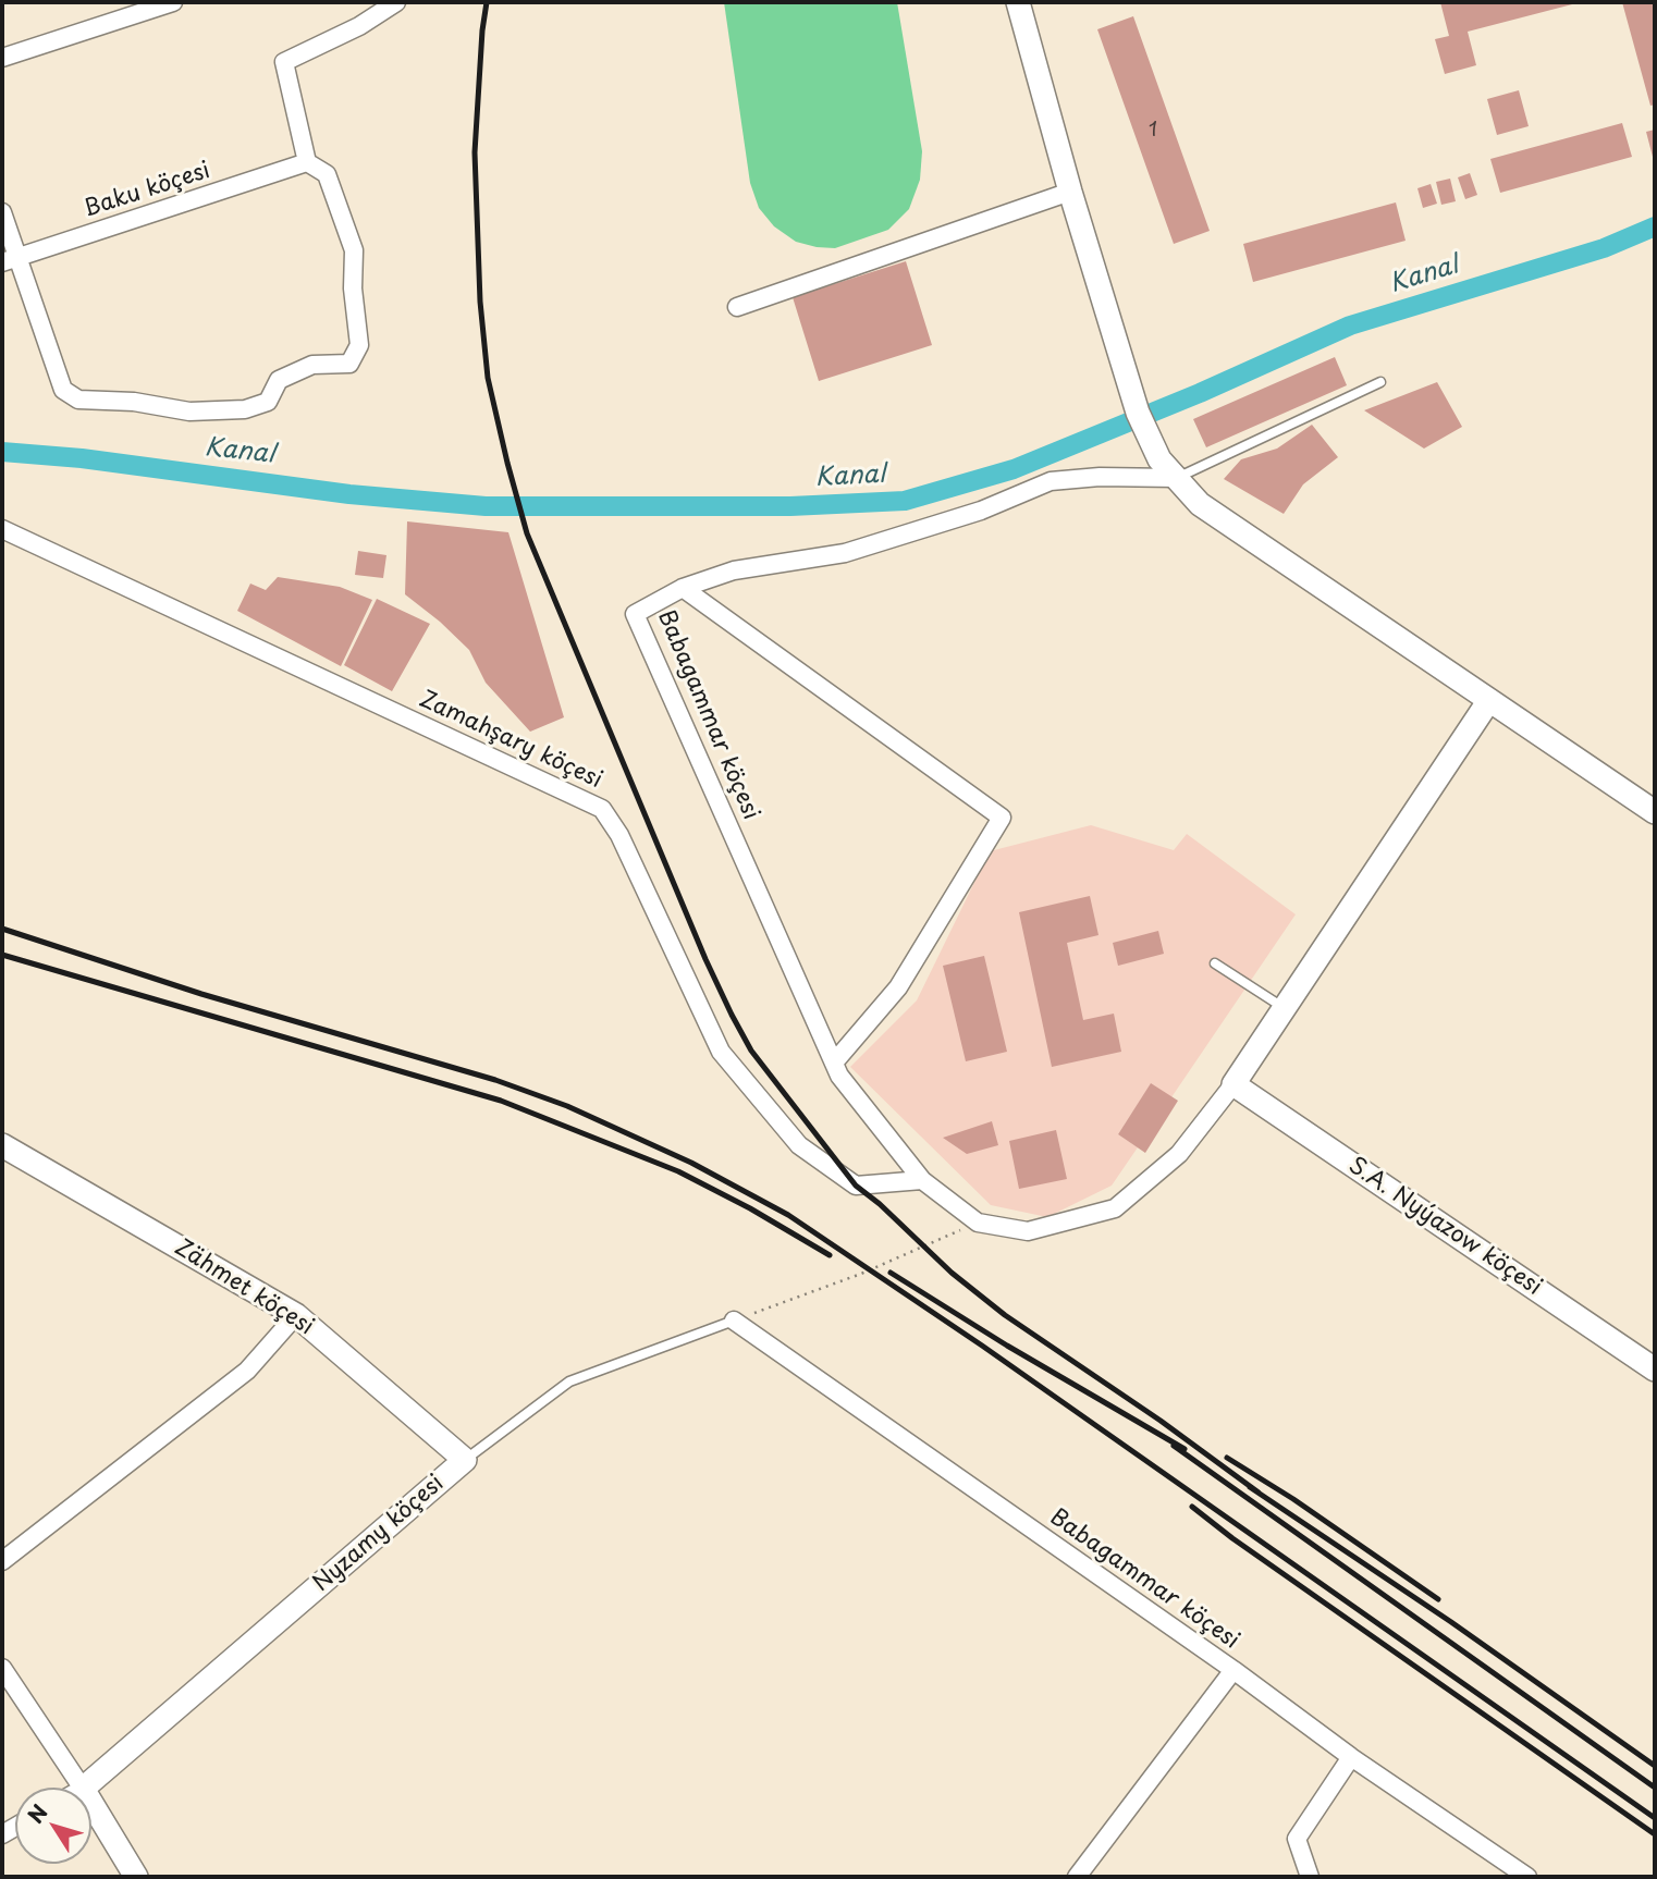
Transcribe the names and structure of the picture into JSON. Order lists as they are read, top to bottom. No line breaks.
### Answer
{"streets":{"street":["Baku köçesi","Babagammar köçesi","Zamahşary köçesi","S.A. Nyýazow köçesi","Zähmet köçesi","Nyzamy köçesi"]},"crossings":[["Babagammar köçesi","Zamahşary köçesi"],["Babagammar köçesi","S.A. Nyýazow köçesi"],["Babagammar köçesi","Nyzamy köçesi"],["Zähmet köçesi","Nyzamy köçesi"]],"water":["Kanal"],"house_numbers":["1"],"north":"top left"}
